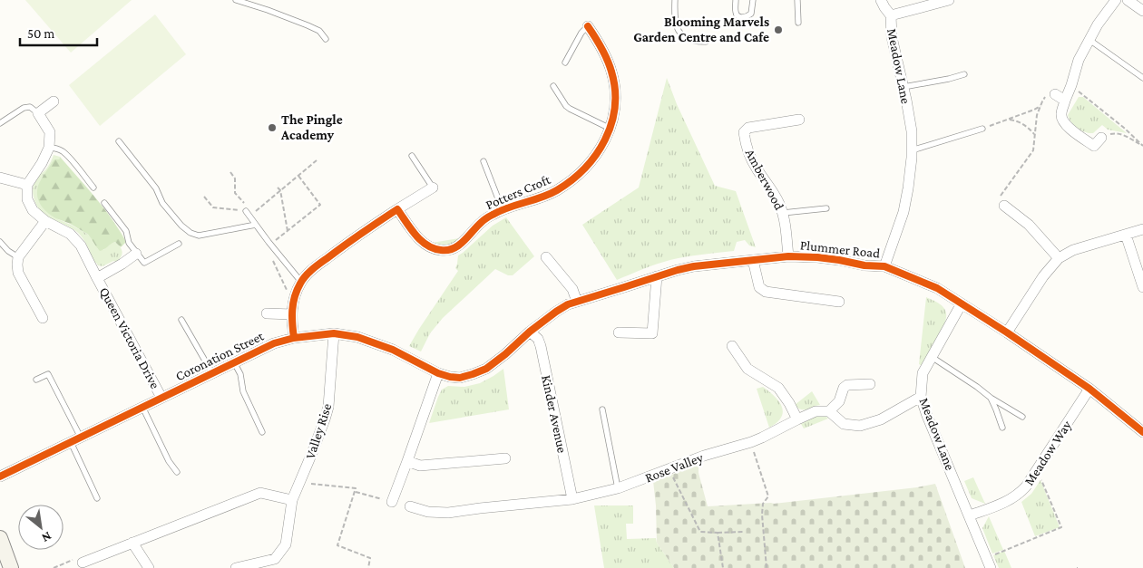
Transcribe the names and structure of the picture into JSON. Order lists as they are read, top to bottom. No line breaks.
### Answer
{"streets":{"street":["Meadow Lane","Amberwood","Potters Croft","Plummer Road","Queen Victoria Drive","Coronation Street","Kinder Avenue","Valley Rise","Meadow Way","Rose Valley"]},"crossings":[["Meadow Lane","Plummer Road"],["Meadow Lane","Meadow Way"],["Amberwood","Plummer Road"],["Plummer Road","Coronation Street"],["Plummer Road","Kinder Avenue"],["Plummer Road","Meadow Way"],["Queen Victoria Drive","Coronation Street"],["Coronation Street","Valley Rise"],["Kinder Avenue","Rose Valley"]],"places":["Blooming Marvels Garden Centre and Cafe","The Pingle Academy"],"scale_bar":"50 m","north":"bottom right"}
